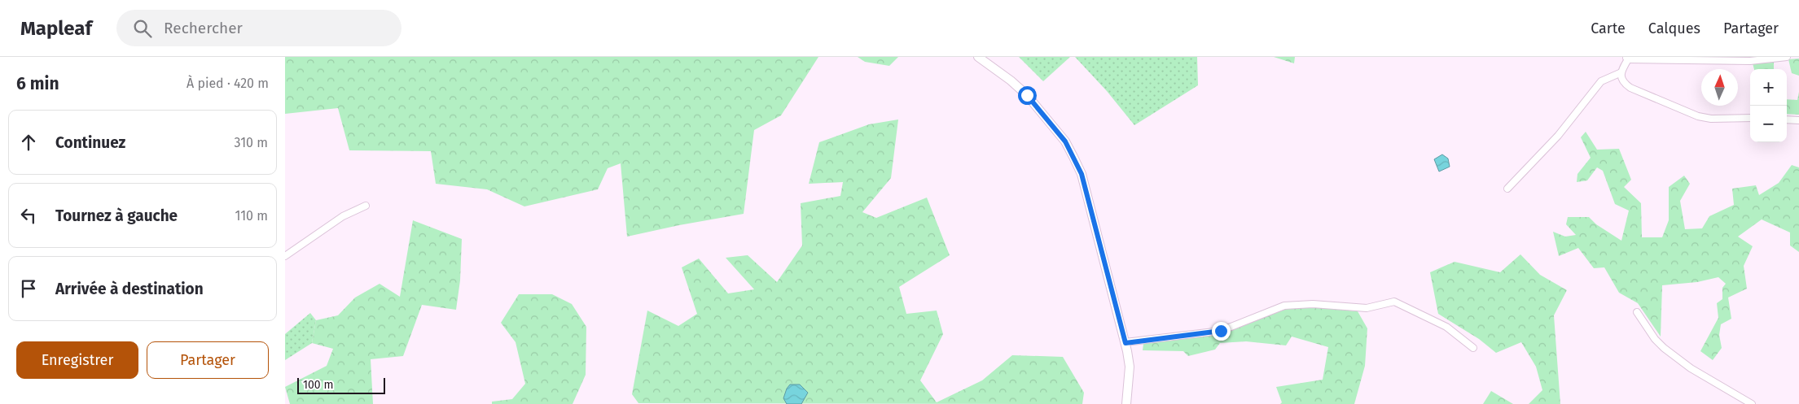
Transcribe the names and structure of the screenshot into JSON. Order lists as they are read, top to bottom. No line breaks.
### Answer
{"scale_bar":"100 m","north":"top","page":{"header":"Mapleaf","search":"Rechercher","nav":["Carte","Calques","Partager"],"heading":["6 min","À pied · 420 m"],"map_buttons":["+","−"],"list":[["Continuez","310 m"],["Tournez à gauche","110 m"],"Arrivée à destination"],"buttons":["Enregistrer","Partager"],"scale":"100 m"}}
